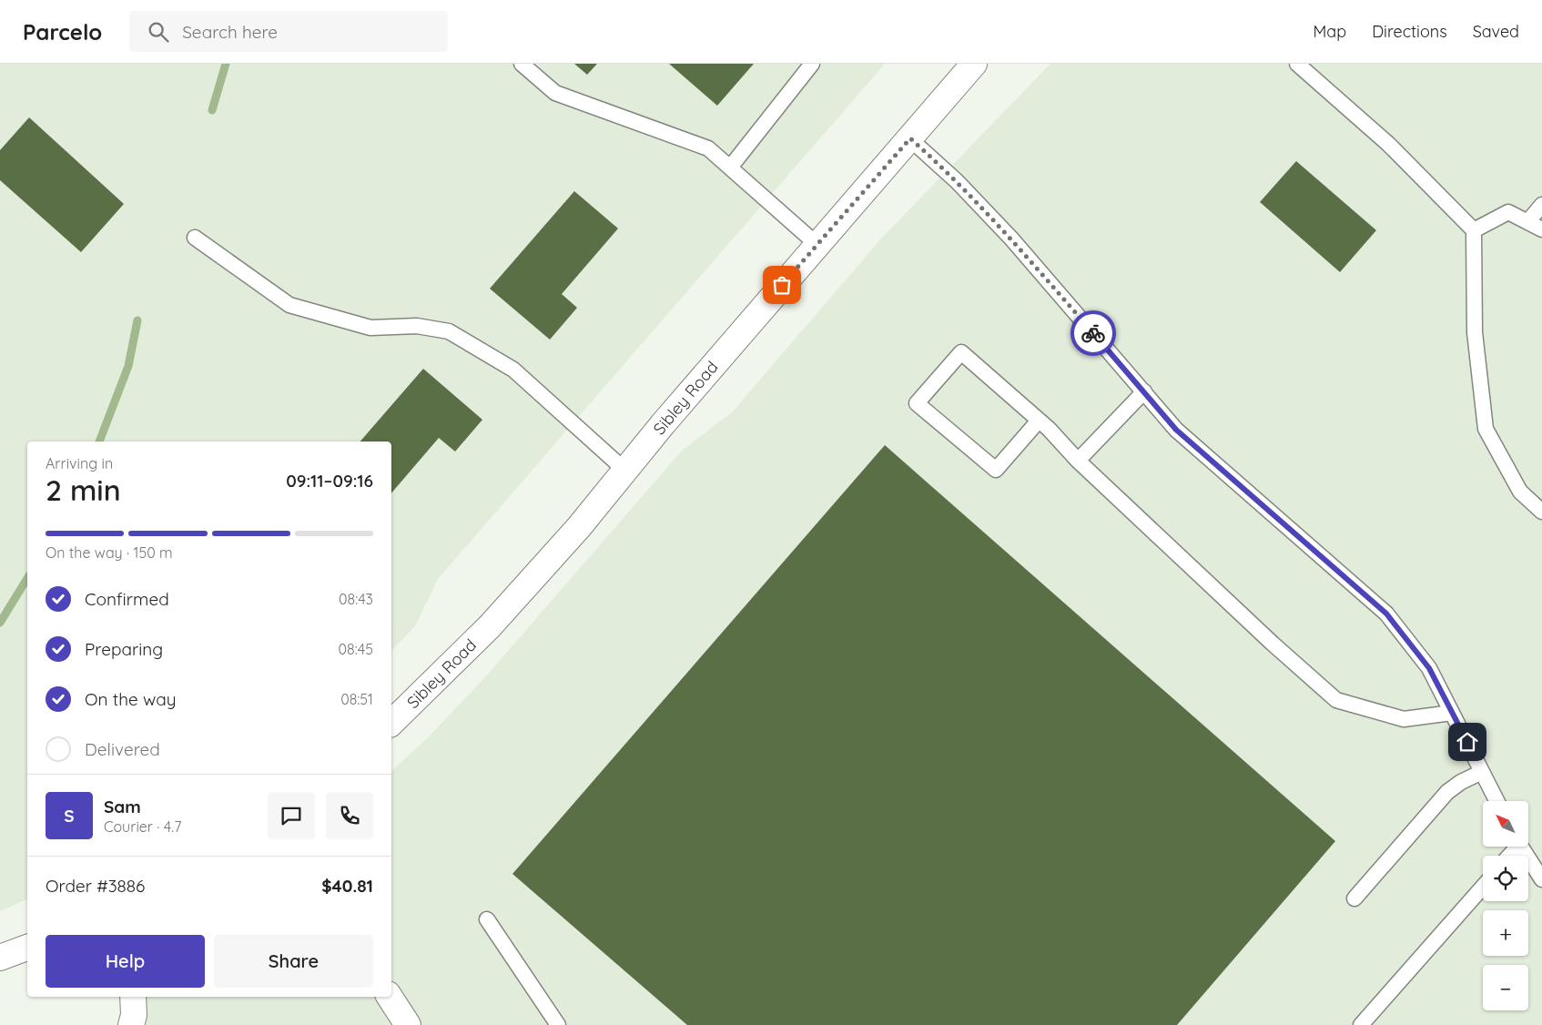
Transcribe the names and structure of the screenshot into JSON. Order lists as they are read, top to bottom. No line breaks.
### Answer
{"streets":{"main road":["Sibley Road"]},"north":"top left","page":{"header":"Parcelo","search":"Search here","nav":["Map","Directions","Saved"],"heading":["2 min","Arriving in","09:11–09:16"],"panel":["Sam","Courier · 4.7","Order #3886","$40.81"],"bar":"On the way · 150 m","list":[["Confirmed","08:43"],["Preparing","08:45"],["On the way","08:51"],"Delivered"],"round":"S","map_buttons":["+","−"],"buttons":["Help","Share"]}}
